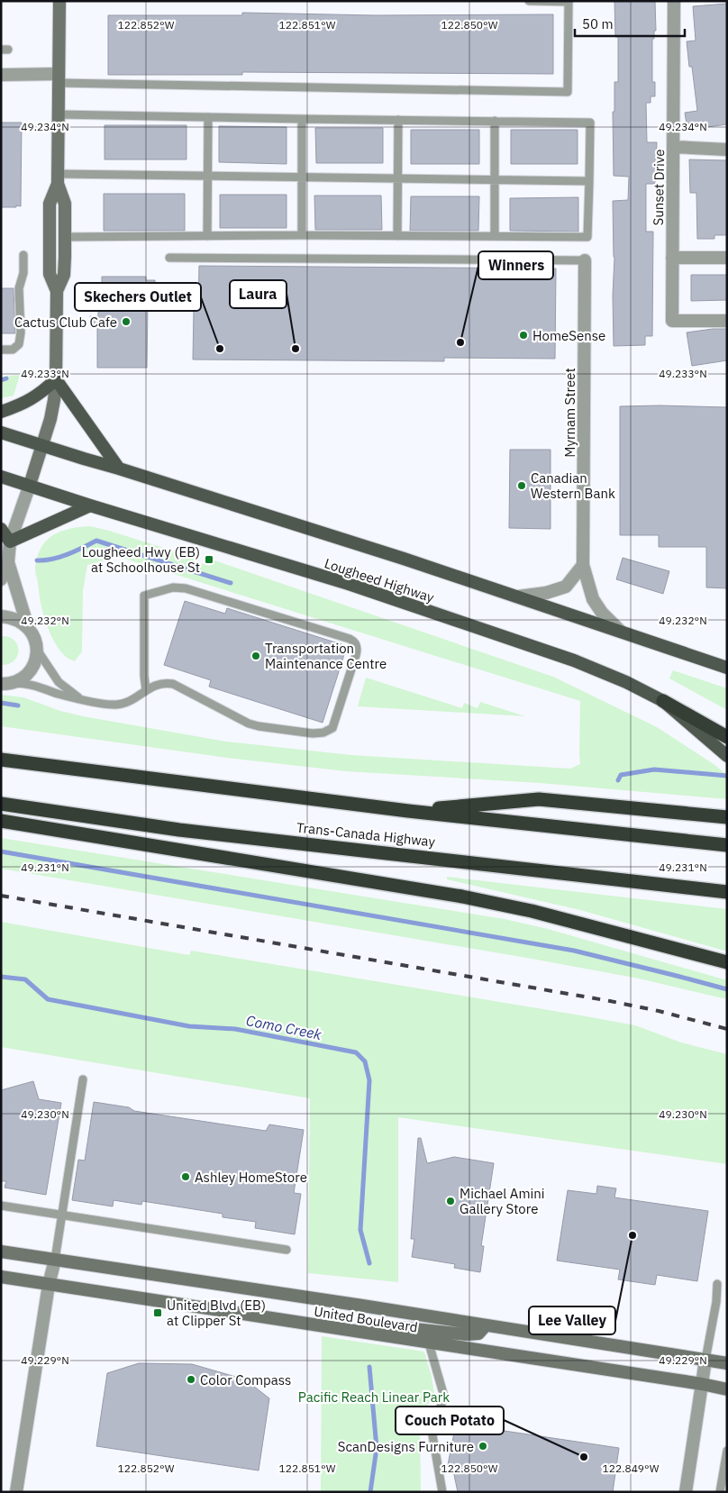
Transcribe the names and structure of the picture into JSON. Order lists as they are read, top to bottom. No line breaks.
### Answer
{"streets":{"highway":["Trans-Canada Highway"],"main road":["Lougheed Highway","United Boulevard"],"street":["Sunset Drive","Myrnam Street"]},"crossings":[["Myrnam Street","Lougheed Highway"]],"water":["Como Creek"],"parks":["Pacific Reach Linear Park"],"places":{"other":["Cactus Club Cafe","HomeSense","Winners","Skechers Outlet","Laura","Canadian Western Bank","Transportation Maintenance Centre","Ashley HomeStore","Michael Amini Gallery Store","Lee Valley","Color Compass","ScanDesigns Furniture","Couch Potato"],"transit":["Lougheed Hwy (EB) at Schoolhouse St","United Blvd (EB) at Clipper St"]},"scale_bar":"50 m","coordinates":["122.852°W","122.851°W","122.850°W","49.234°N","49.233°N","49.232°N","49.231°N","49.230°N","49.229°N","122.849°W"]}
